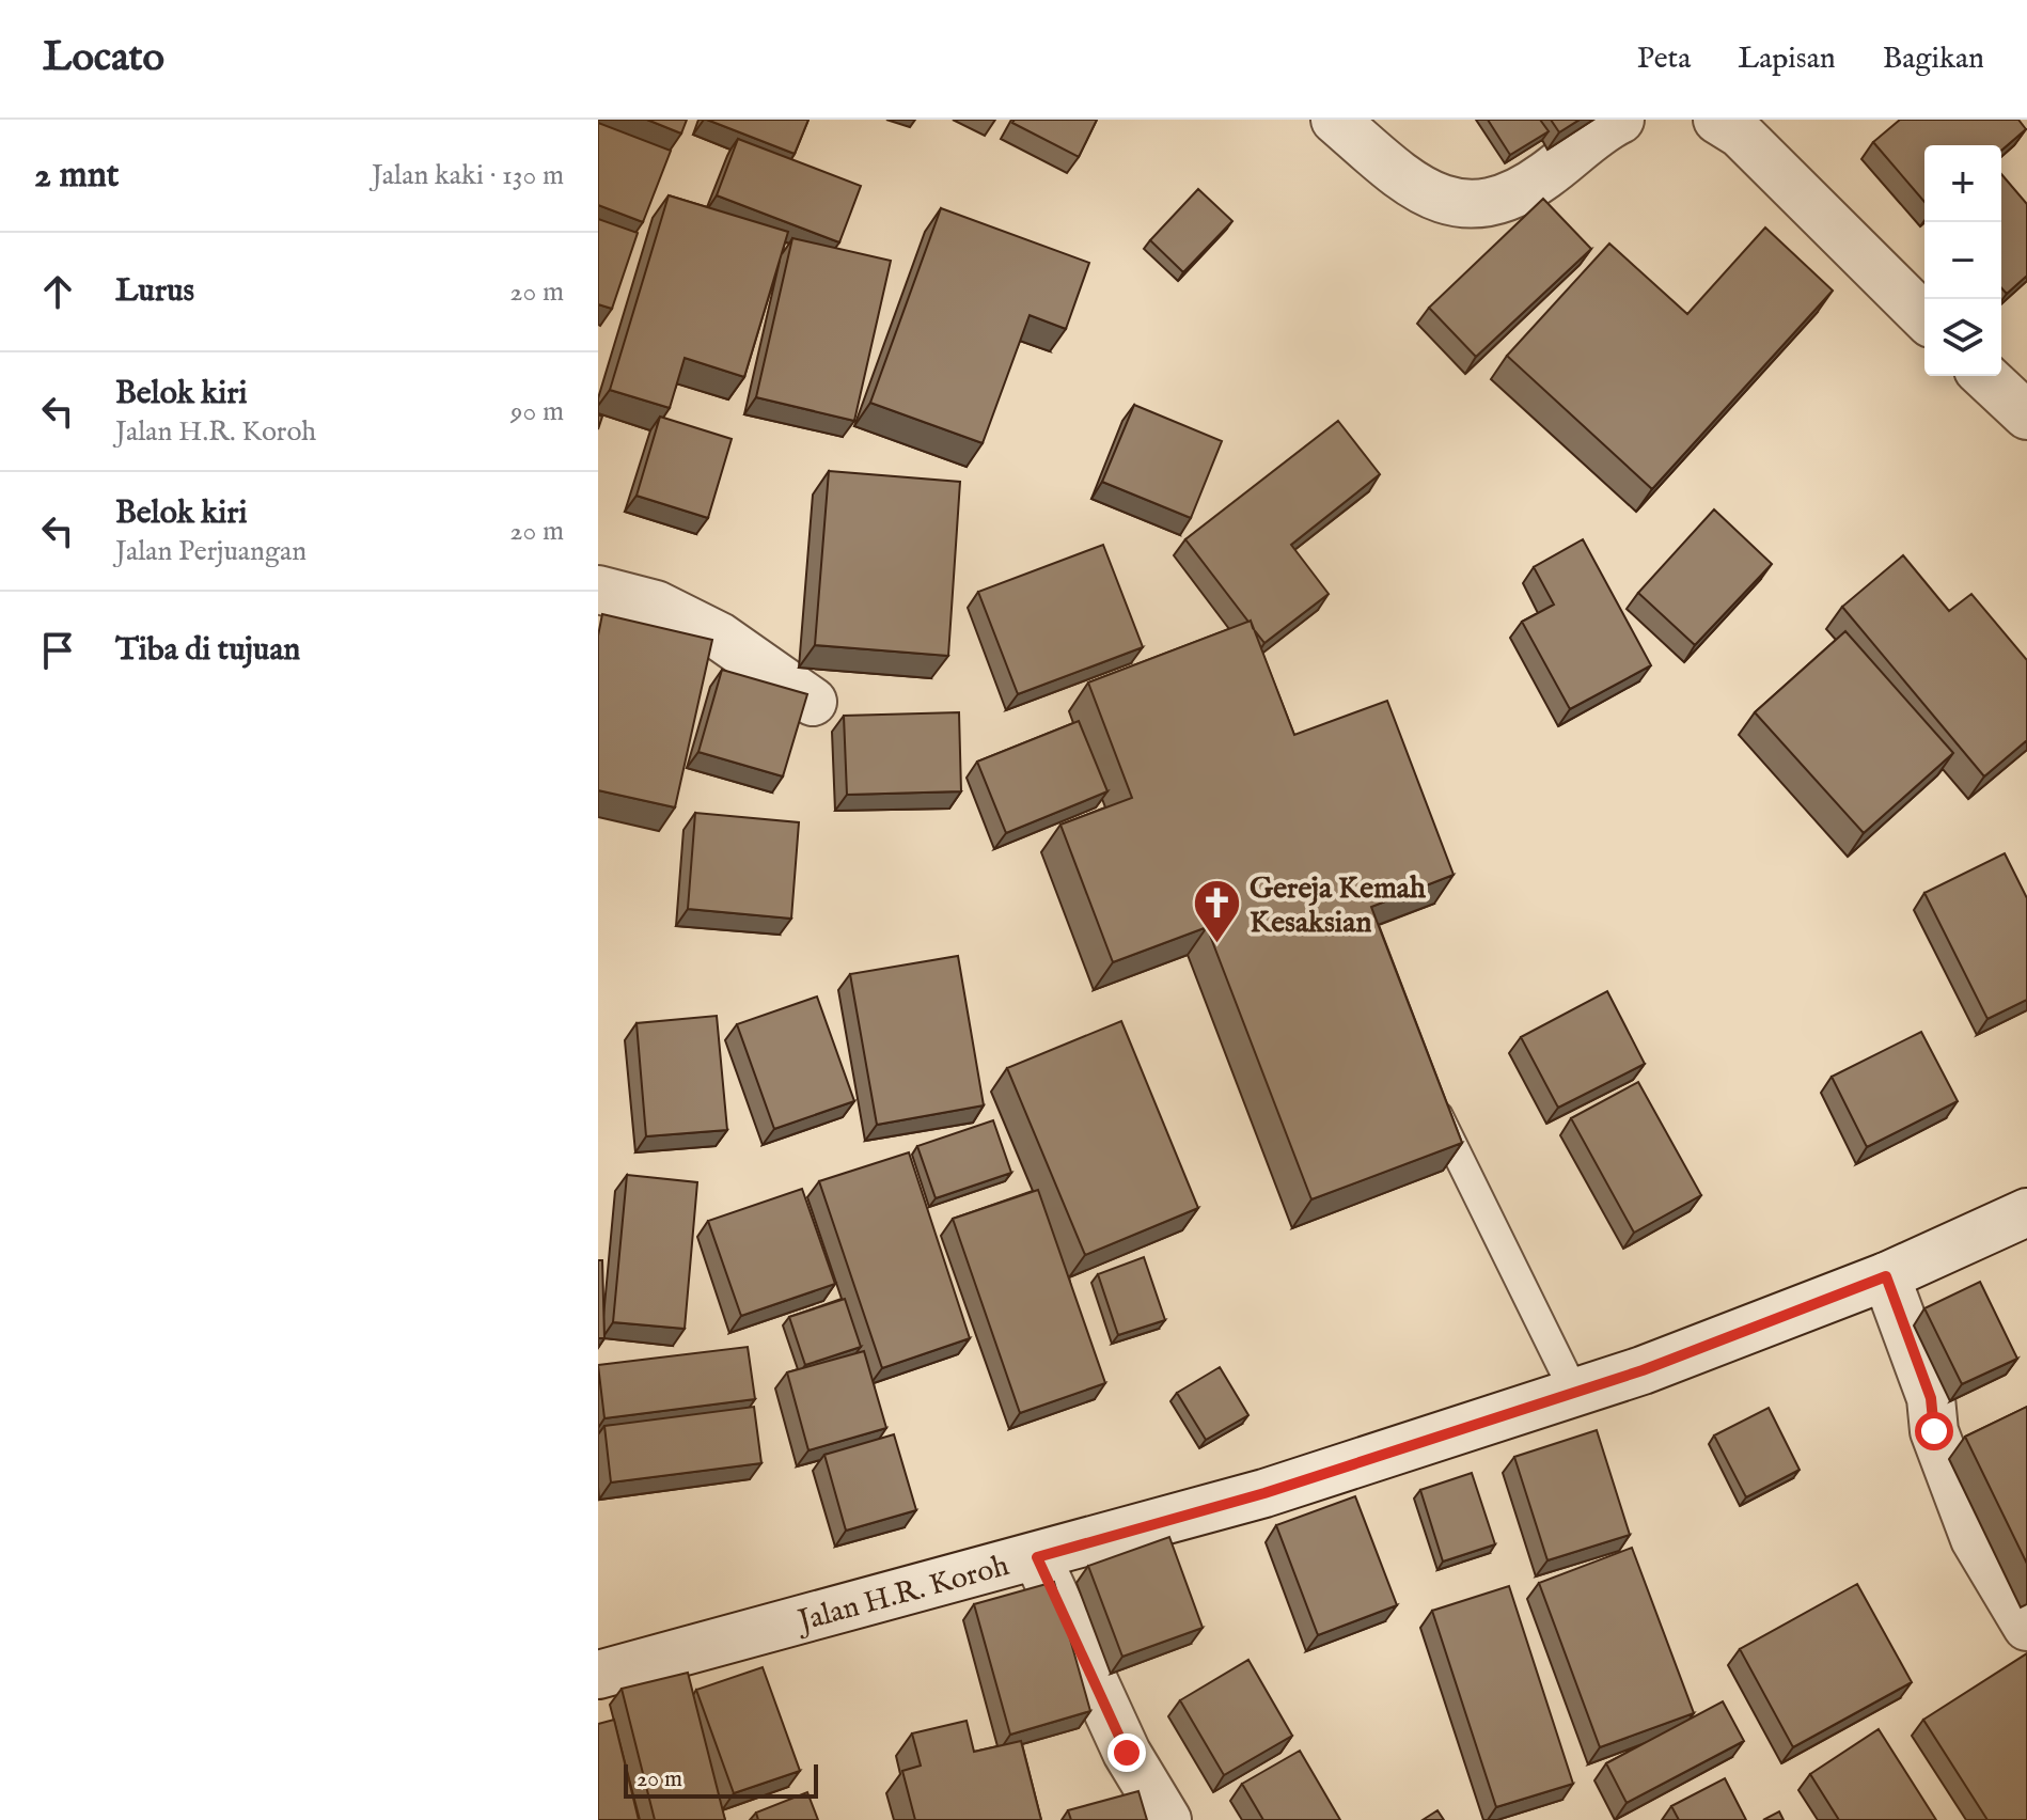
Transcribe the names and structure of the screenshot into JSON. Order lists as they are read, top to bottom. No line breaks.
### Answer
{"streets":{"street":["Jalan H.R. Koroh"]},"places":{"church":["Gereja Kemah Kesaksian"]},"scale_bar":"20 m","page":{"header":"Locato","nav":["Peta","Lapisan","Bagikan"],"heading":["2 mnt","Jalan kaki · 130 m"],"map_buttons":["+","−"],"list":[["Lurus","20 m"],["Belok kiri","Jalan H.R. Koroh","90 m"],["Belok kiri","Jalan Perjuangan","20 m"],"Tiba di tujuan"],"scale":"20 m"}}
